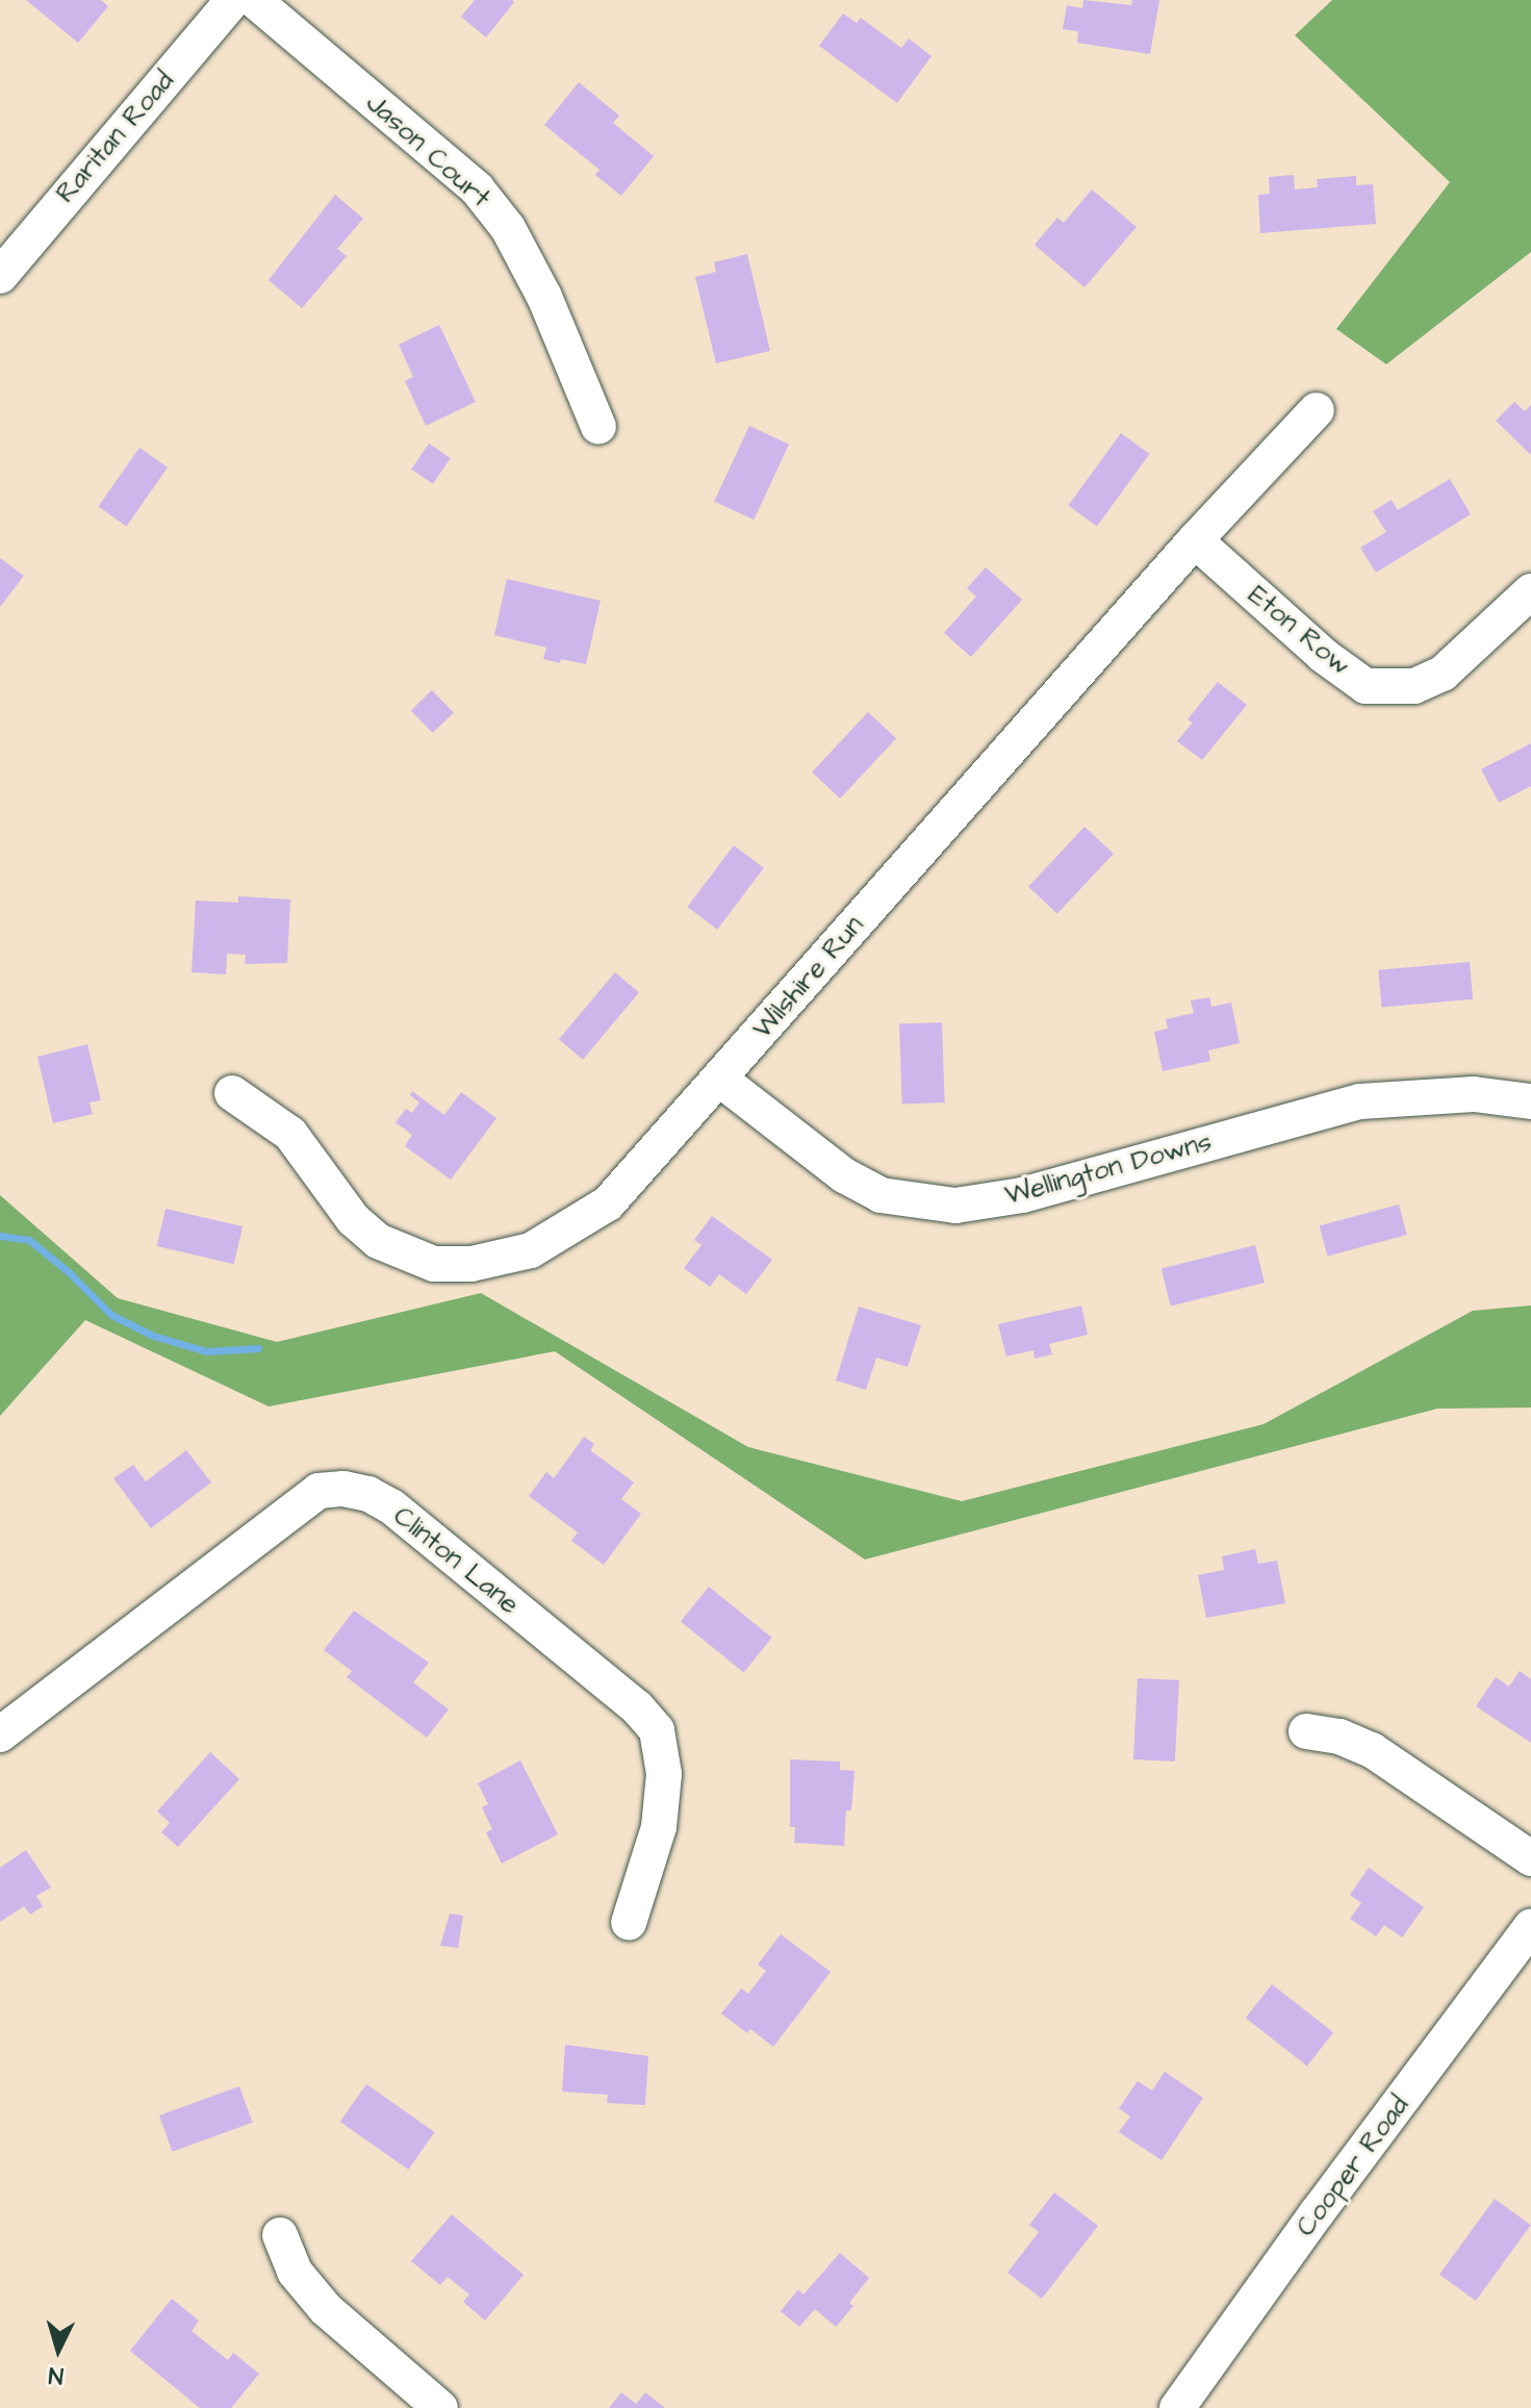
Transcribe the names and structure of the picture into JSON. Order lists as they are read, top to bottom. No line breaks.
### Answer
{"streets":{"street":["Raritan Road","Jason Court","Eton Row","Wilshire Run","Wellington Downs","Clinton Lane","Cooper Road"]},"crossings":[["Eton Row","Wilshire Run"],["Wilshire Run","Wellington Downs"]],"north":"bottom"}
